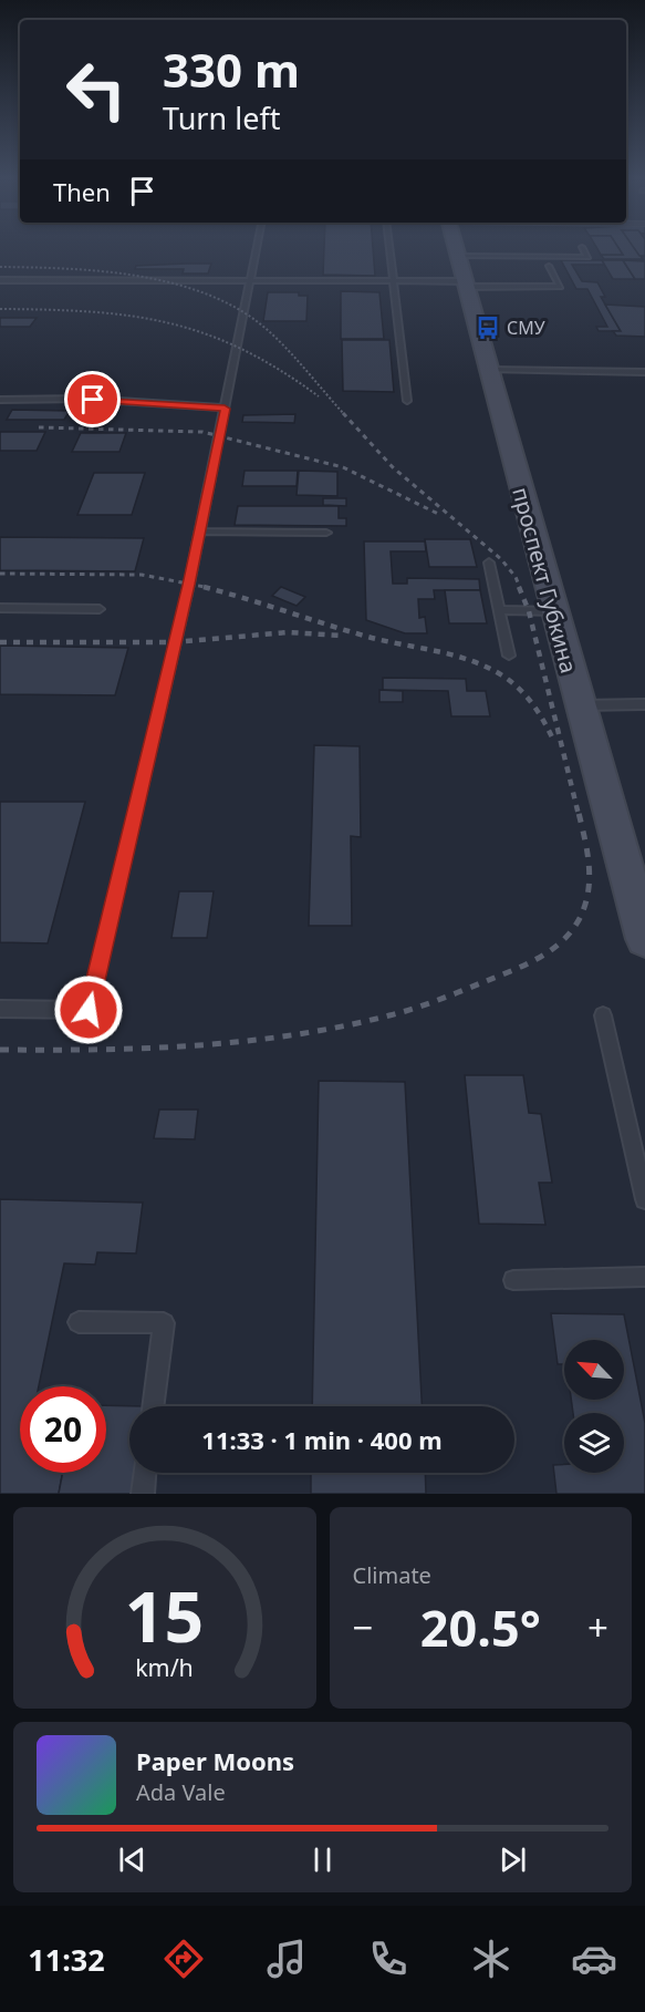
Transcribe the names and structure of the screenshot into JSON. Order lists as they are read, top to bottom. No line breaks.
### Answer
{"streets":{"main road":["проспект Губкина"]},"places":{"bus stop":["СМУ"]},"north":"top left","page":{"turn":["330 m","Turn left"],"then":"Then","limit":"20","trip":"11:33 · 1 min · 400 m","tile":"Climate","heat":["−","20.5°","+"],"song":["Paper Moons","Ada Vale"],"tabs":"11:32","gauge":["15","km/h"]}}
